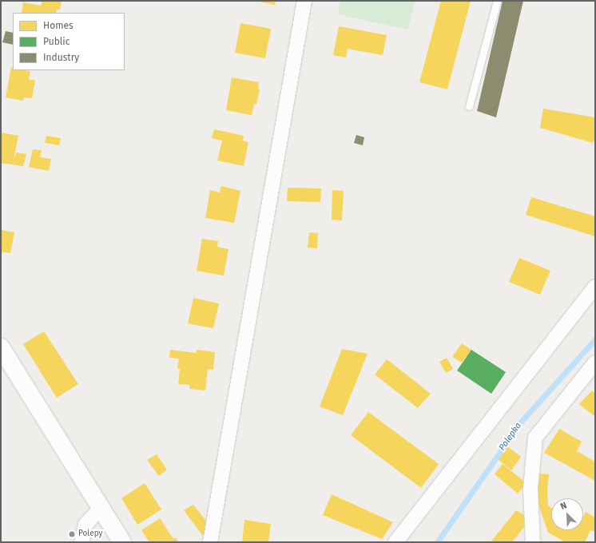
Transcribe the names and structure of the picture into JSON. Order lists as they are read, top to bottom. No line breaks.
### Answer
{"water":["Polepka"],"places":["Polepy"],"legend":["Homes","Public","Industry"],"north":"top left"}
